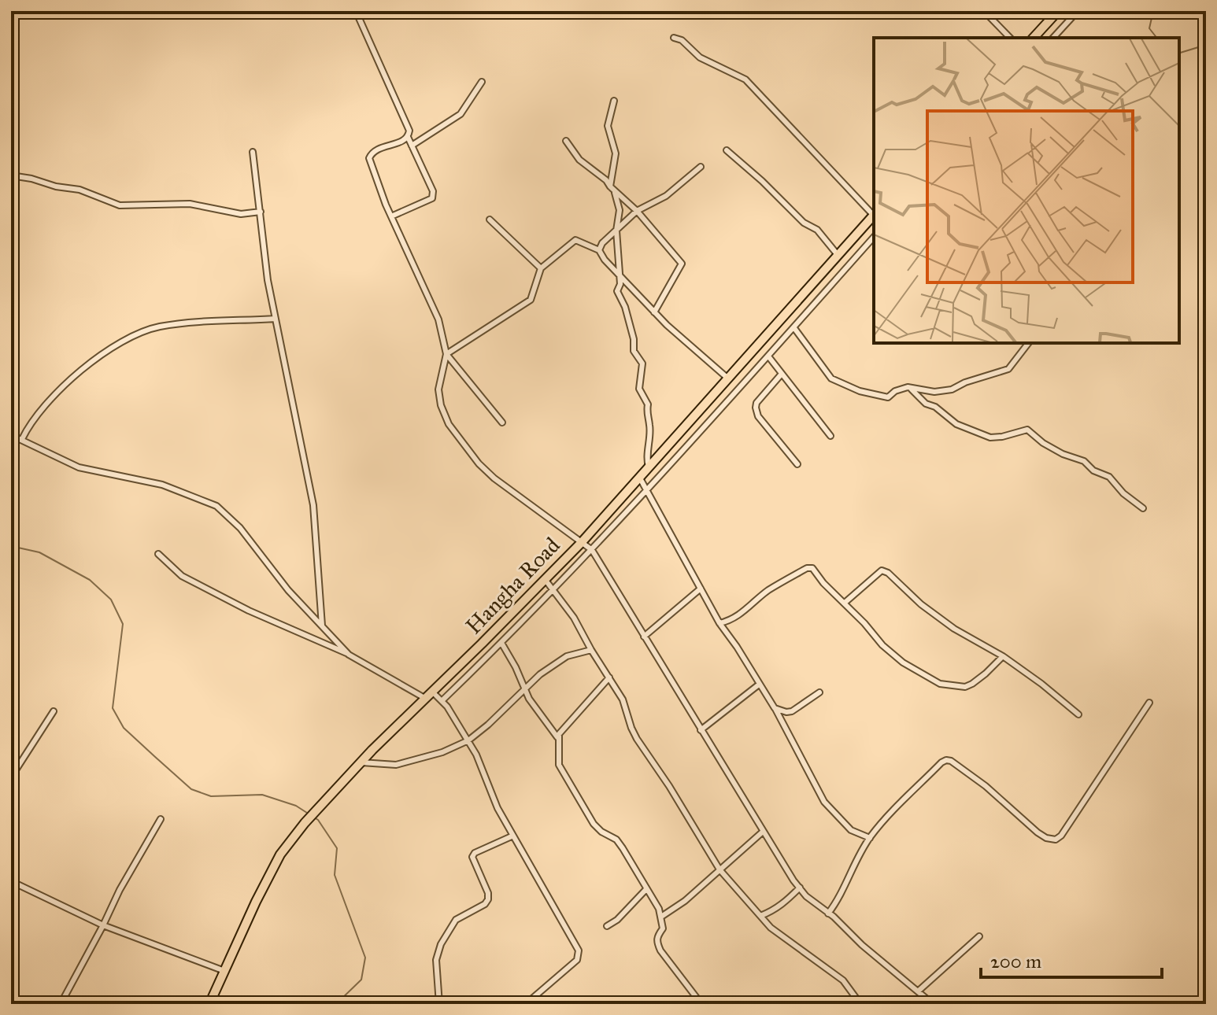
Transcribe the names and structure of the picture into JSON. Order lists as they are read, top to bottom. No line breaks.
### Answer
{"streets":{"highway":["Hangha Road"]},"scale_bar":"200 m"}
